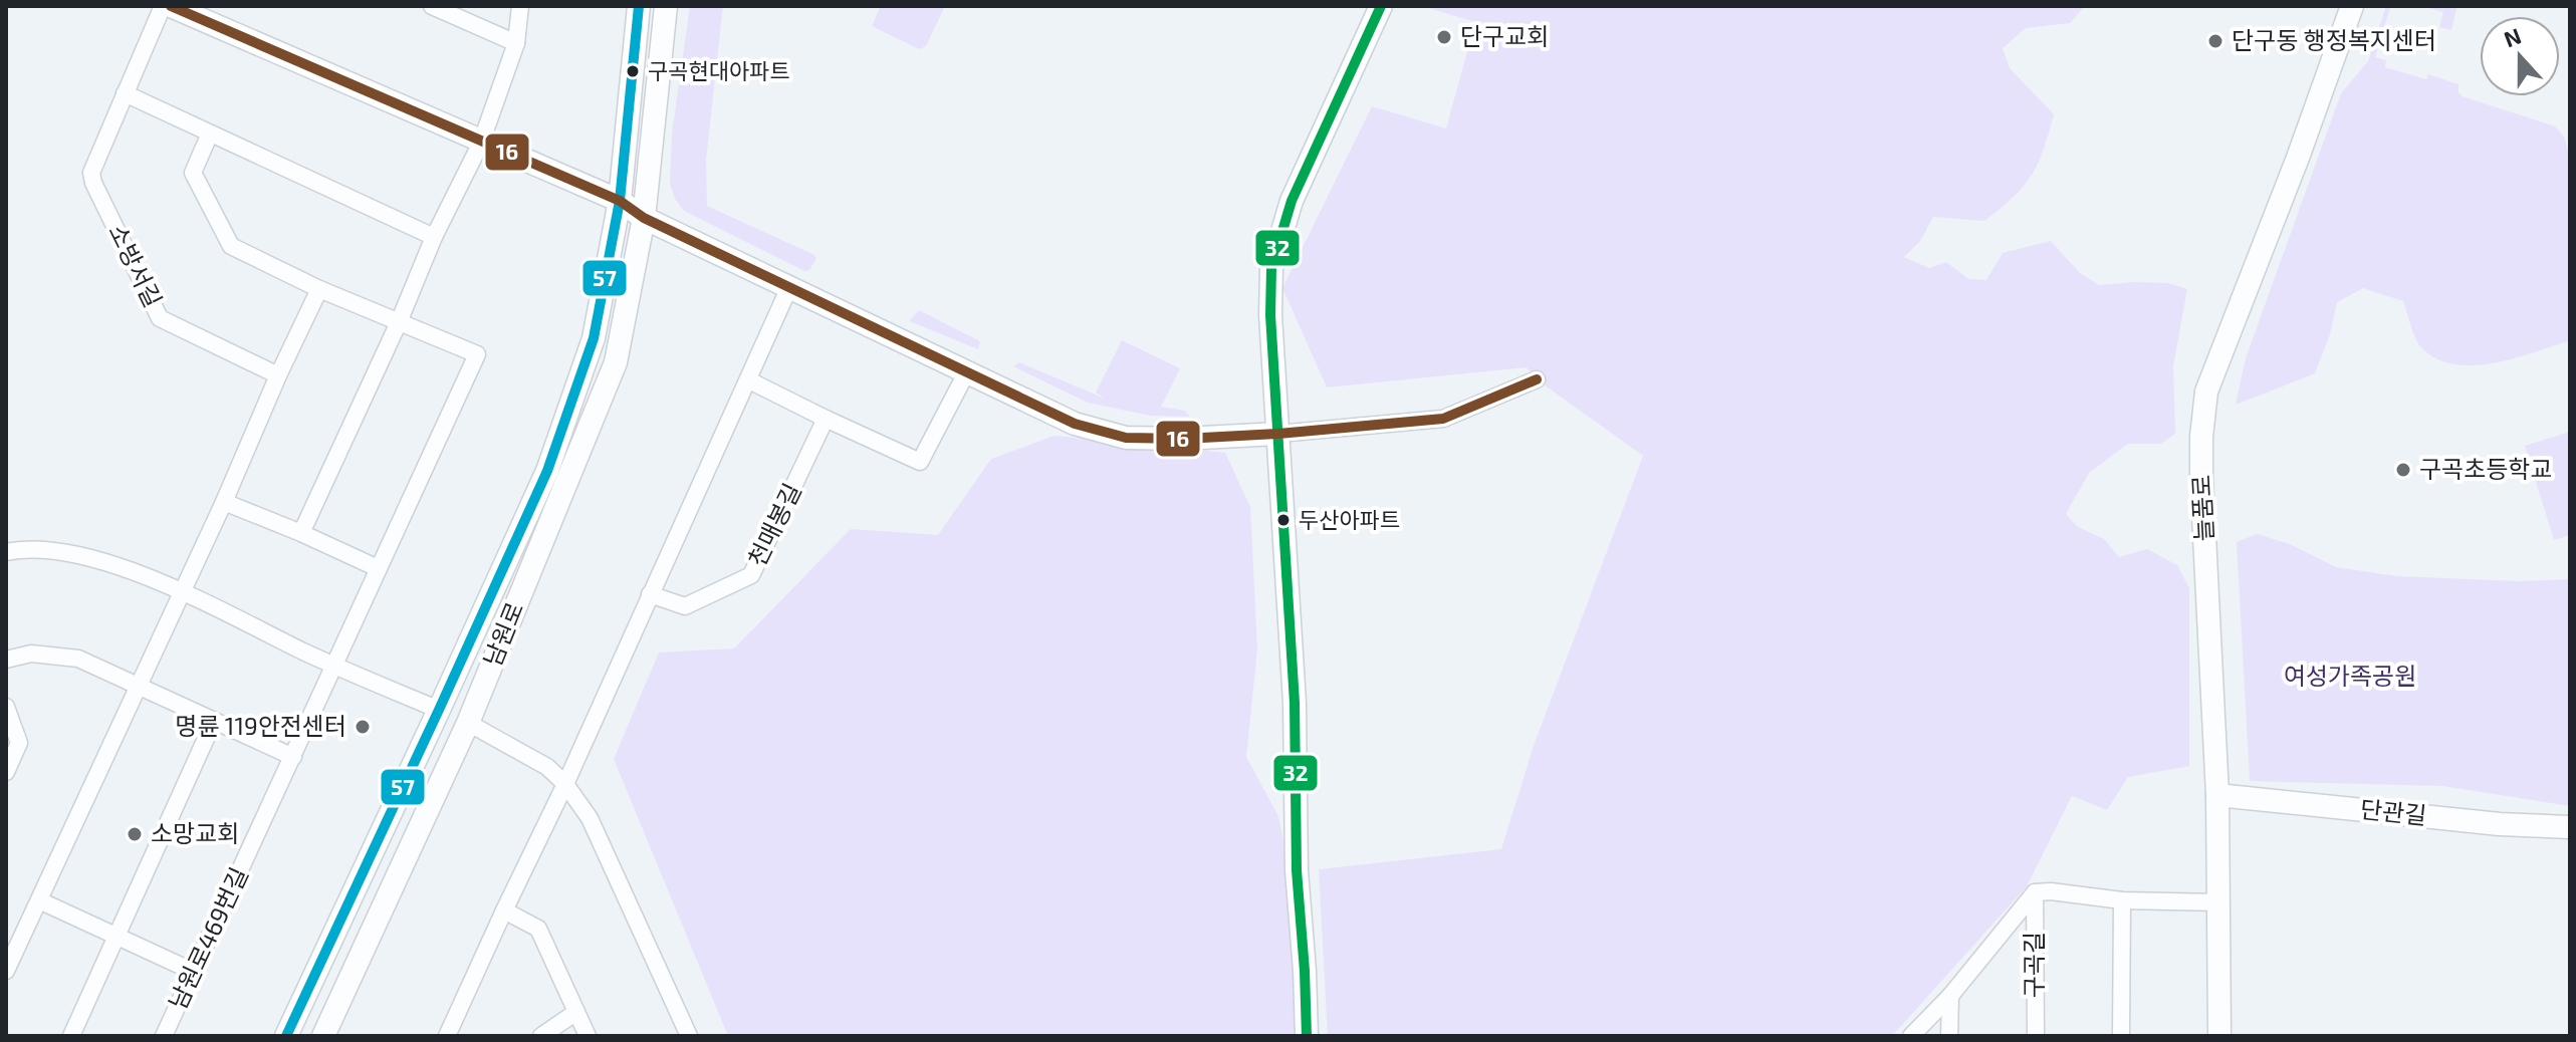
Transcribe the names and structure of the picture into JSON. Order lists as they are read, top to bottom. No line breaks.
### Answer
{"streets":{"street":["소방서길","늘품로","천매봉길","남원로","단관길","남원로469번길","구곡길"]},"crossings":[["늘품로","단관길"]],"parks":["여성가족공원"],"places":["단구교회","단구동 행정복지센터","구곡현대아파트","구곡초등학교","두산아파트","명륜 119안전센터","소망교회"],"lines":["transit line 57","transit line 32","transit line 16"],"north":"top"}
